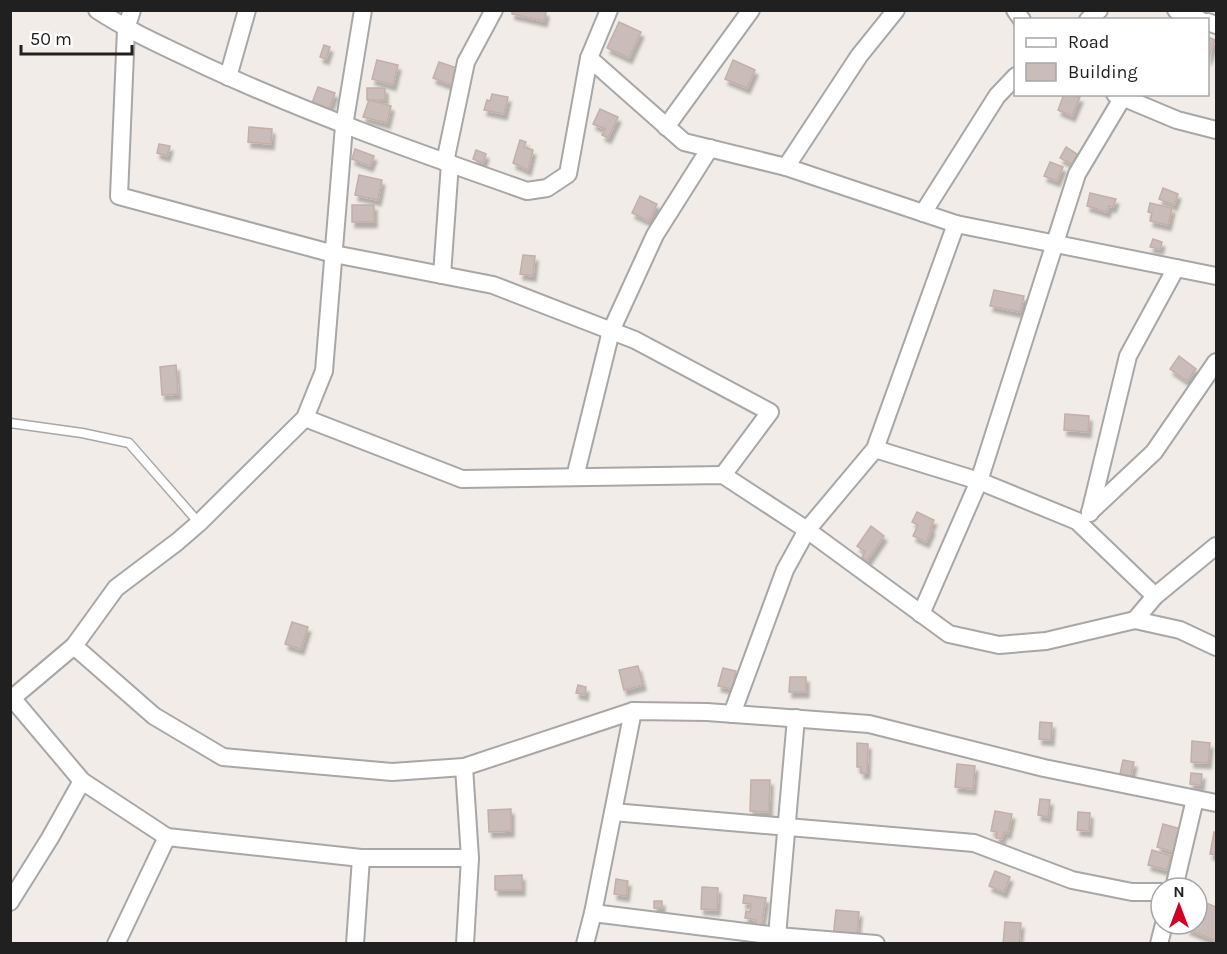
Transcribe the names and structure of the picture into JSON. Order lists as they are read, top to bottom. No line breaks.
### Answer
{"legend":["Road","Building"],"scale_bar":"50 m","north":"top"}
